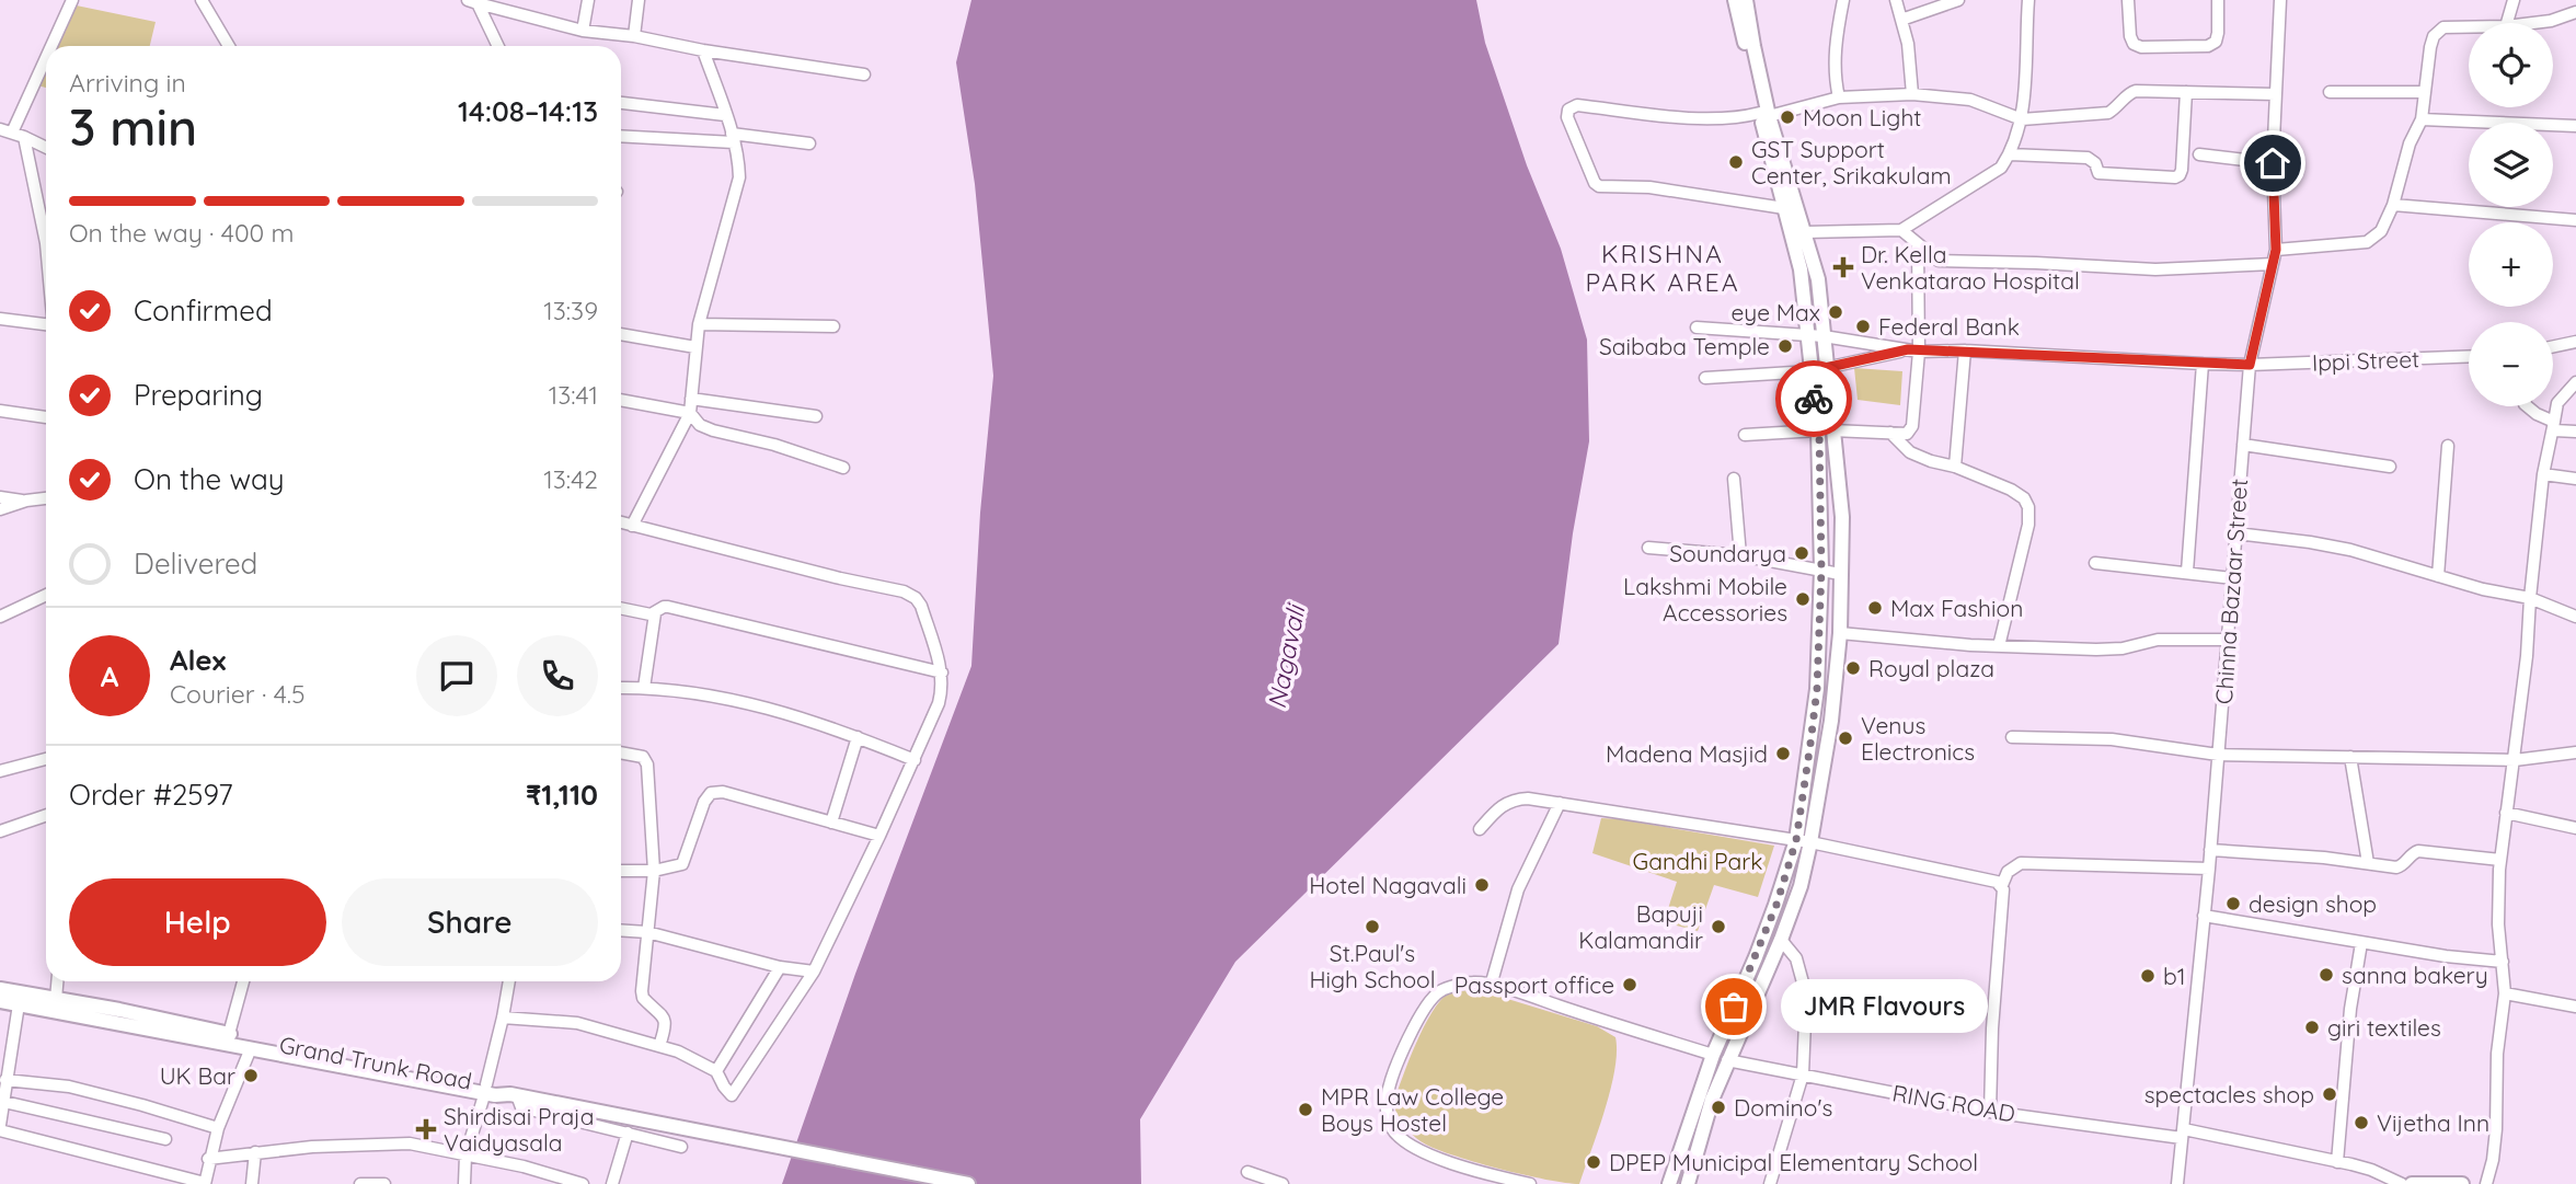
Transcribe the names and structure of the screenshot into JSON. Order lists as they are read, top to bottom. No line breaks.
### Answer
{"streets":{"main road":["Grand Trunk Road"],"street":["Ippi Street","Chinna Bazaar Street","RING ROAD"]},"crossings":[["Ippi Street","Chinna Bazaar Street"],["Chinna Bazaar Street","RING ROAD"]],"districts":["KRISHNA PARK AREA"],"water":["Nagavali"],"parks":["Gandhi Park"],"places":{"other":["Moon Light","GST Support Center, Srikakulam","eye Max","Federal Bank","Saibaba Temple","Soundarya","Lakshmi Mobile Accessories","Max Fashion","Royal plaza","Venus Electronics","Madena Masjid","Hotel Nagavali","design shop","St.Paul's High School","Bapuji Kalamandir","sanna bakery","b1","Passport office","JMR Flavours","giri textiles","UK Bar","spectacles shop","Domino's","MPR Law College Boys Hostel","Vijetha Inn","DPEP Municipal Elementary School"],"health":["Dr. Kella Venkatarao Hospital","Shirdisai Praja Vaidyasala"]},"page":{"map_buttons":["+","−"],"heading":["3 min","Arriving in","14:08–14:13"],"panel":["Alex","Courier · 4.5","Order #2597","₹1,110"],"bar":"On the way · 400 m","list":[["Confirmed","13:39"],["Preparing","13:41"],["On the way","13:42"],"Delivered"],"round":"A","buttons":["Help","Share"],"bubble":"JMR Flavours"}}
